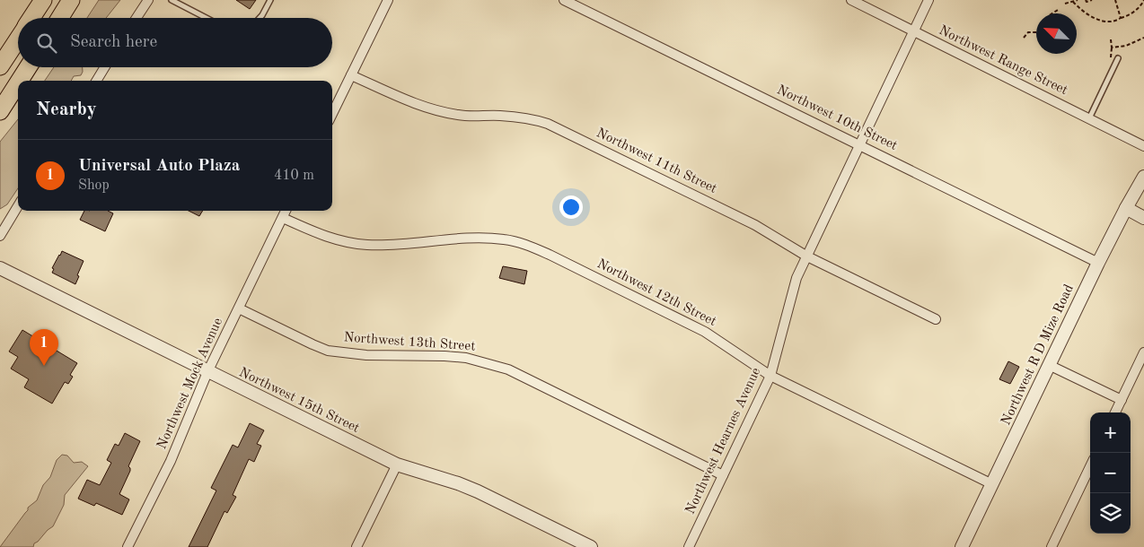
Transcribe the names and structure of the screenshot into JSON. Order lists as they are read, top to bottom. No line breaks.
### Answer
{"streets":{"street":["Northwest Range Street","Northwest 10th Street","Northwest 11th Street","Northwest 12th Street","Northwest 13th Street","Northwest R D Mize Road","Northwest Mock Avenue","Northwest 15th Street","Northwest Hearnes Avenue"]},"crossings":[["Northwest Range Street","Northwest Hearnes Avenue"],["Northwest 10th Street","Northwest R D Mize Road"],["Northwest 10th Street","Northwest Hearnes Avenue"],["Northwest 11th Street","Northwest Hearnes Avenue"],["Northwest 12th Street","Northwest R D Mize Road"],["Northwest 12th Street","Northwest Mock Avenue"],["Northwest 12th Street","Northwest Hearnes Avenue"],["Northwest 13th Street","Northwest Mock Avenue"],["Northwest 13th Street","Northwest Hearnes Avenue"],["Northwest Mock Avenue","Northwest 15th Street"]],"north":"top left","page":{"search":"Search here","heading":"Nearby","list":[{"mark":"1","name":"Universal Auto Plaza","note":"Shop","value":"410 m"}],"pins":"1","map_buttons":["+","−"]}}
